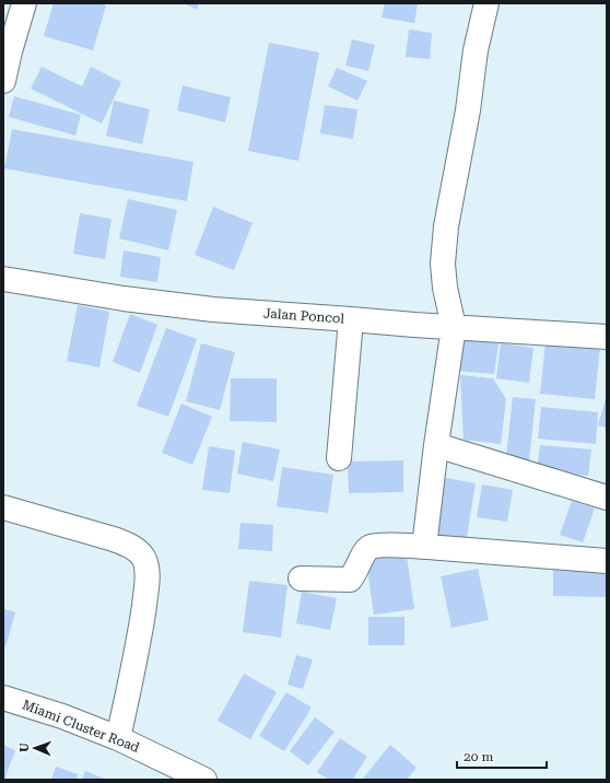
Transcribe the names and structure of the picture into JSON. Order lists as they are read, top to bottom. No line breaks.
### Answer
{"streets":{"street":["Jalan Poncol","Miami Cluster Road"]},"scale_bar":"20 m","north":"left"}
